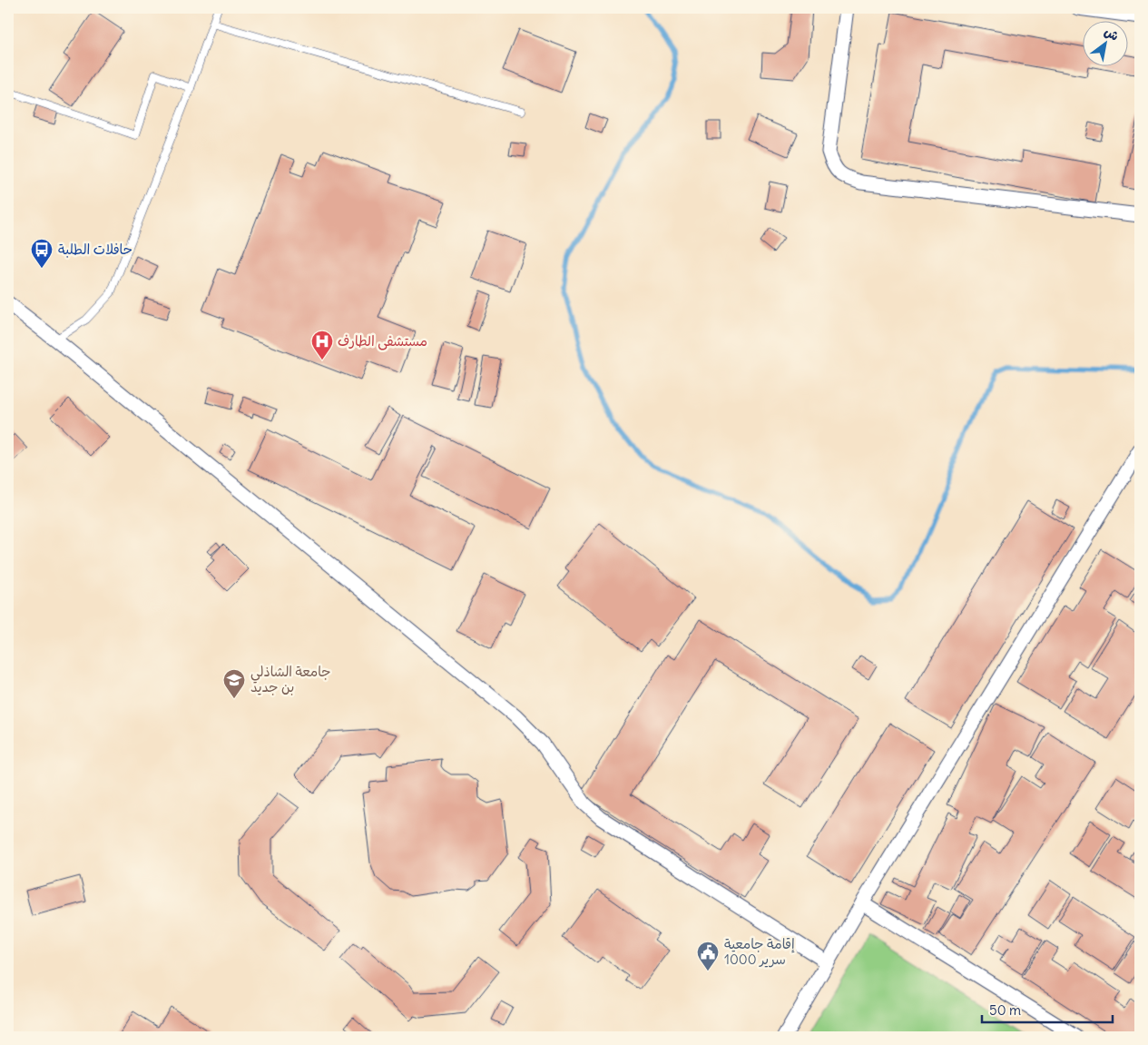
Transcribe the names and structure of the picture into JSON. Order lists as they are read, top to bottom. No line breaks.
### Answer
{"places":{"bus stop":["حافلات الطلبة"],"hospital":["مستشفى الطارف"],"school or university":["جامعة الشاذلي بن جديد"],"public building":["إقامة جامعية 1000 سرير"]},"scale_bar":"50 m","north":"top right"}
